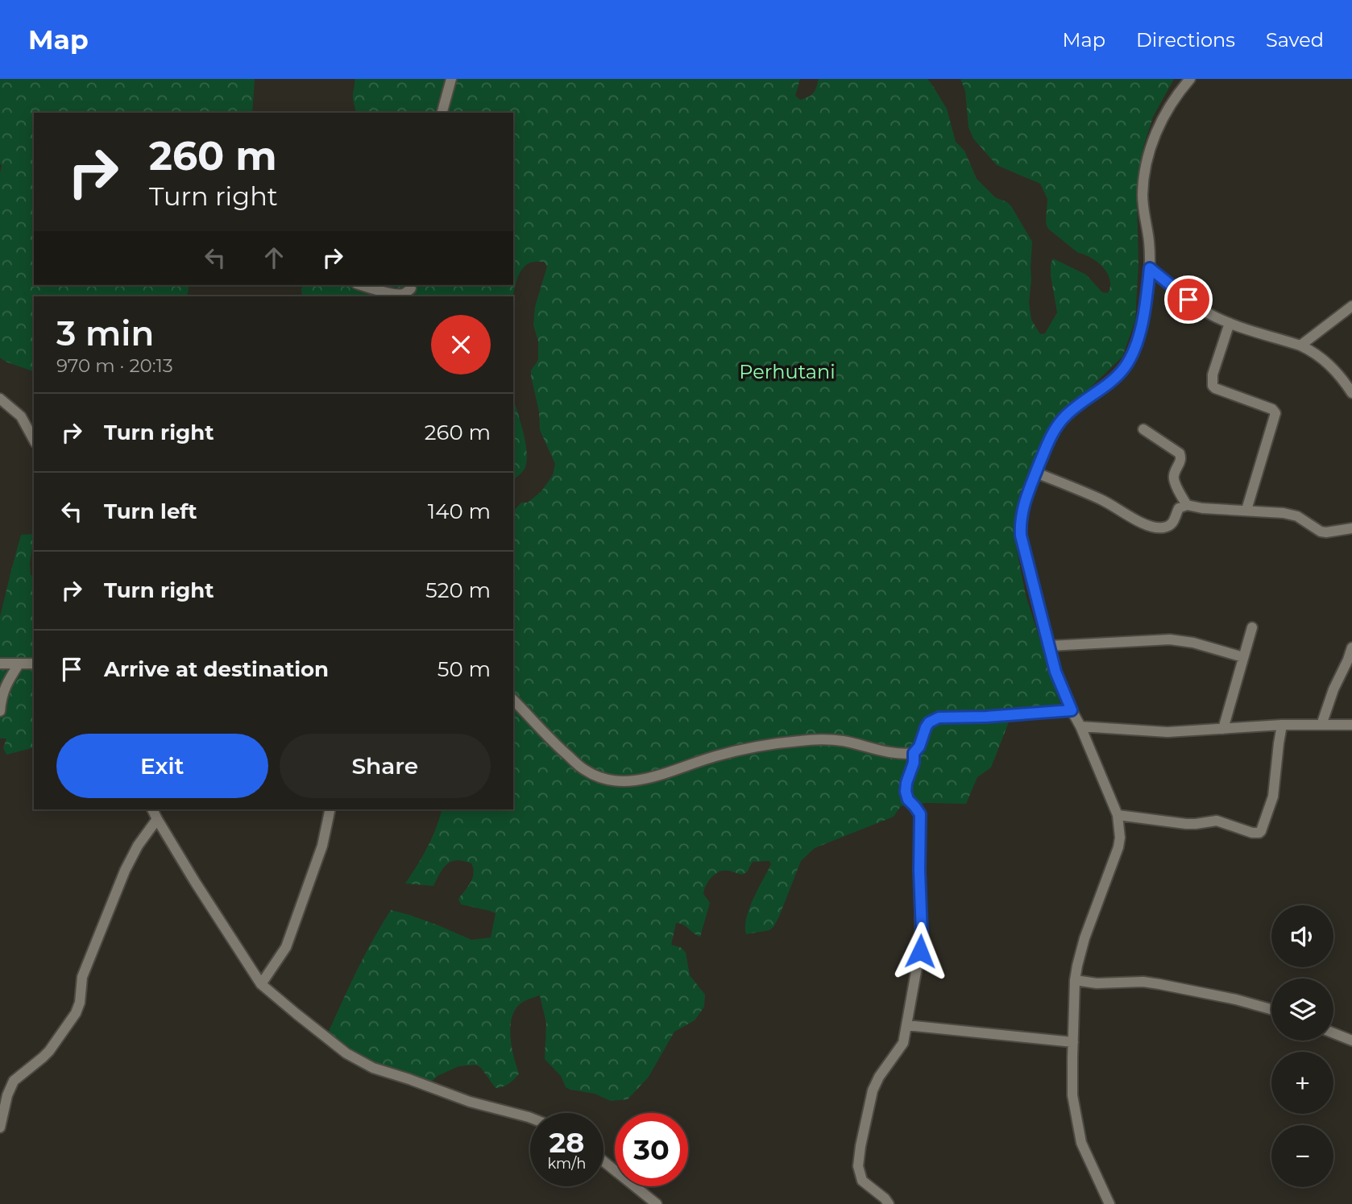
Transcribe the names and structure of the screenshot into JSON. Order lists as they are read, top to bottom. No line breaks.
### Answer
{"parks":["Perhutani"],"page":{"header":"Map","nav":["Map","Directions","Saved"],"turn":["260 m","Turn right"],"heading":["3 min","970 m · 20:13"],"list":[{"name":"Turn right","value":"260 m"},{"name":"Turn left","value":"140 m"},{"name":"Turn right","value":"520 m"},{"name":"Arrive at destination","value":"50 m"}],"buttons":["Exit","Share"],"map_buttons":["+","−"],"speed":"28 km/h","limit":"30"}}
